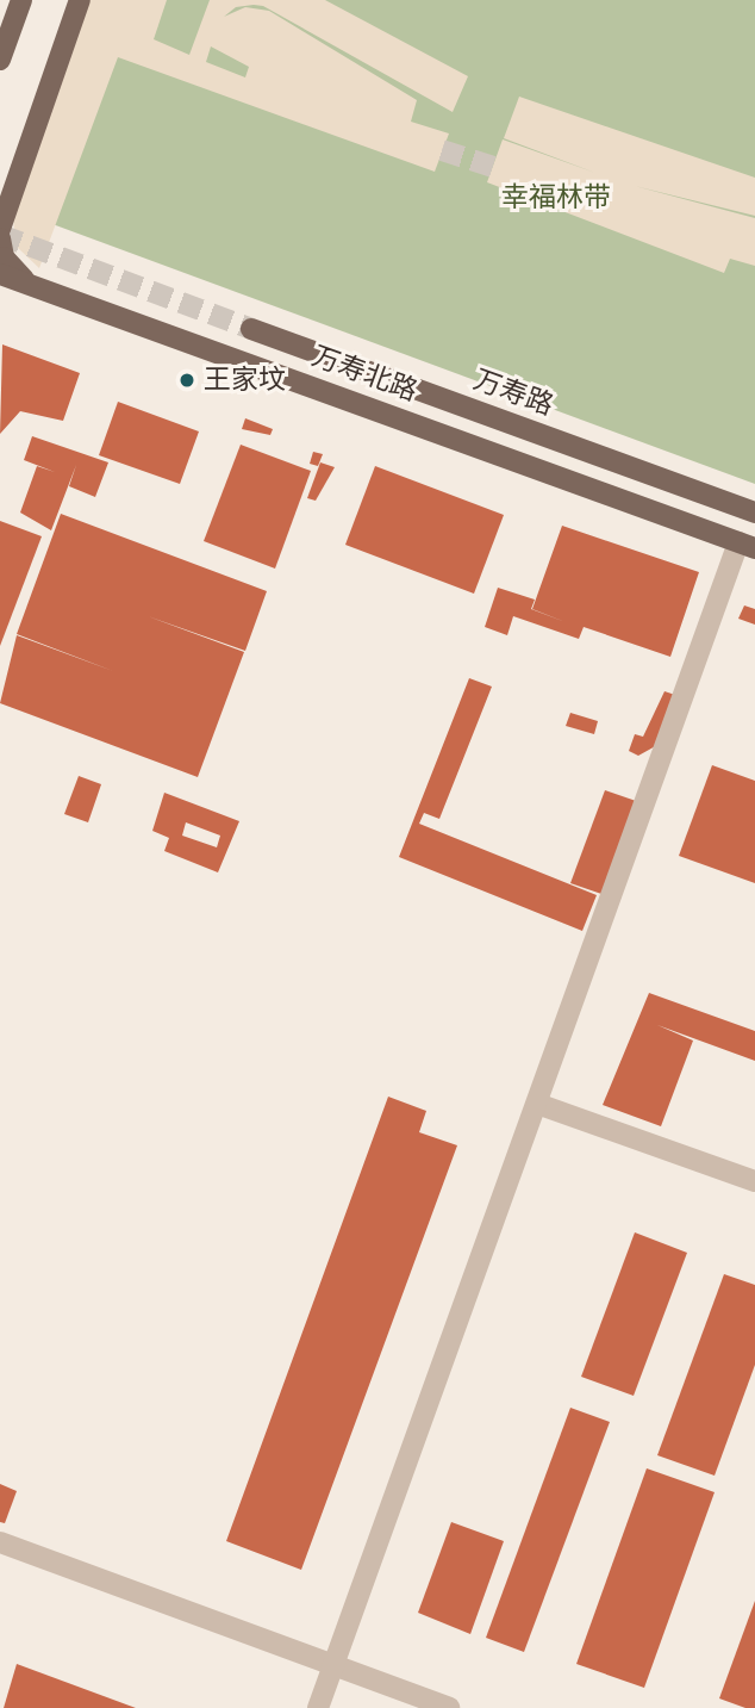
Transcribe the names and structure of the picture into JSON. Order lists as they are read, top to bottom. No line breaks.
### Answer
{"streets":{"main road":["万寿北路","万寿路"]},"parks":["幸福林带"],"places":["王家坟"]}
